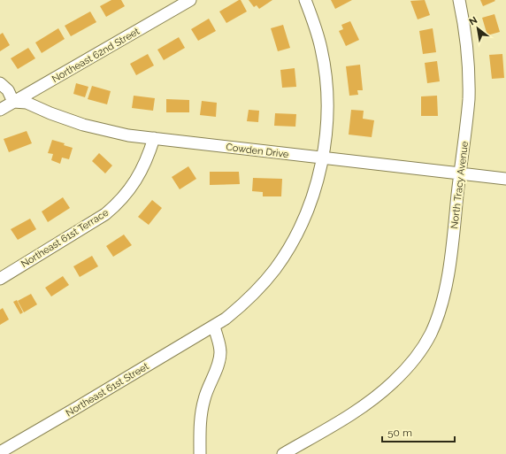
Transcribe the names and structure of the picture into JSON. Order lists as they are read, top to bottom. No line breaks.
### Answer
{"streets":{"street":["Northeast 62nd Street","Cowden Drive","North Tracy Avenue","Northeast 61st Terrace","Northeast 61st Street"]},"crossings":[["Northeast 62nd Street","Cowden Drive"],["Cowden Drive","North Tracy Avenue"],["Cowden Drive","Northeast 61st Terrace"],["Cowden Drive","Northeast 61st Street"]],"scale_bar":"50 m","north":"top left"}
